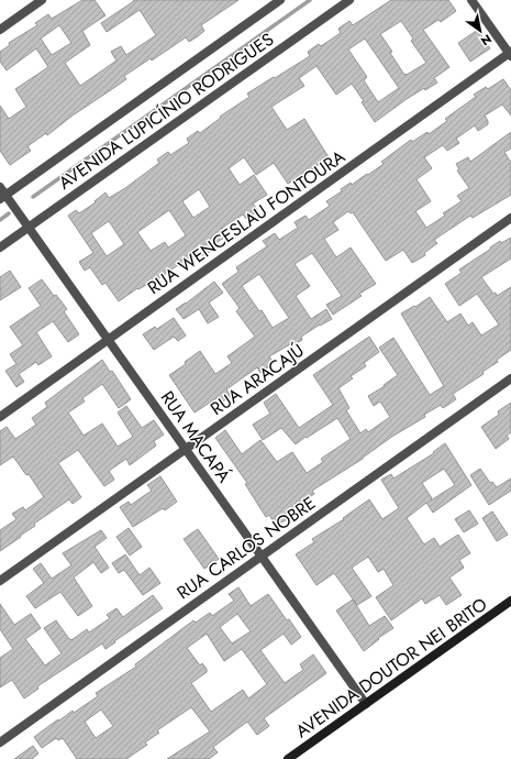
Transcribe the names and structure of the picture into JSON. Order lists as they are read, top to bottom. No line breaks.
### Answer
{"streets":{"main road":["AVENIDA DOUTOR NEI BRITO"],"street":["AVENIDA LUPICÍNIO RODRIGUES","RUA WENCESLAU FONTOURA","RUA ARACAJÚ","RUA MACAPÁ","RUA CARLOS NOBRE"]},"crossings":[["AVENIDA LUPICÍNIO RODRIGUES","RUA MACAPÁ"],["RUA WENCESLAU FONTOURA","RUA MACAPÁ"],["RUA ARACAJÚ","RUA MACAPÁ"],["RUA MACAPÁ","RUA CARLOS NOBRE"],["RUA MACAPÁ","AVENIDA DOUTOR NEI BRITO"]],"north":"bottom right"}
